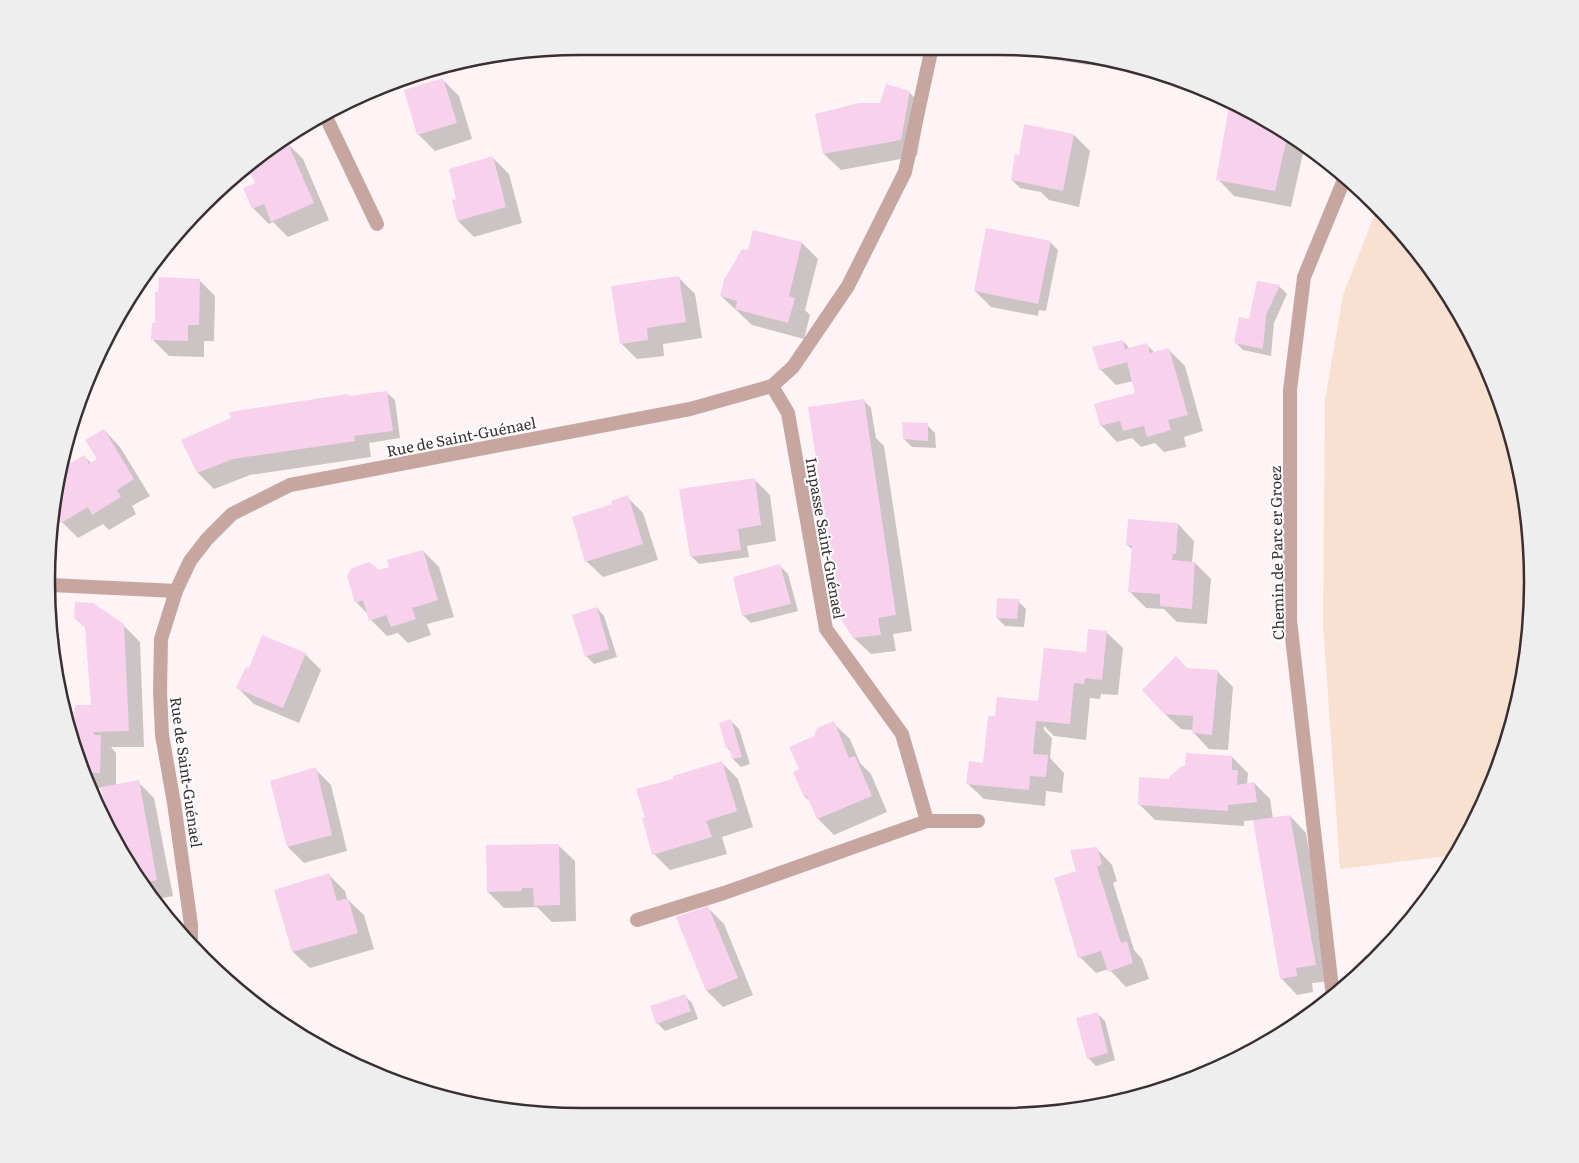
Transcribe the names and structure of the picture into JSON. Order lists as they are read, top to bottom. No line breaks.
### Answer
{"streets":{"street":["Rue de Saint-Guénael","Impasse Saint-Guénael","Chemin de Parc er Groez"]},"crossings":[["Rue de Saint-Guénael","Impasse Saint-Guénael"]]}
